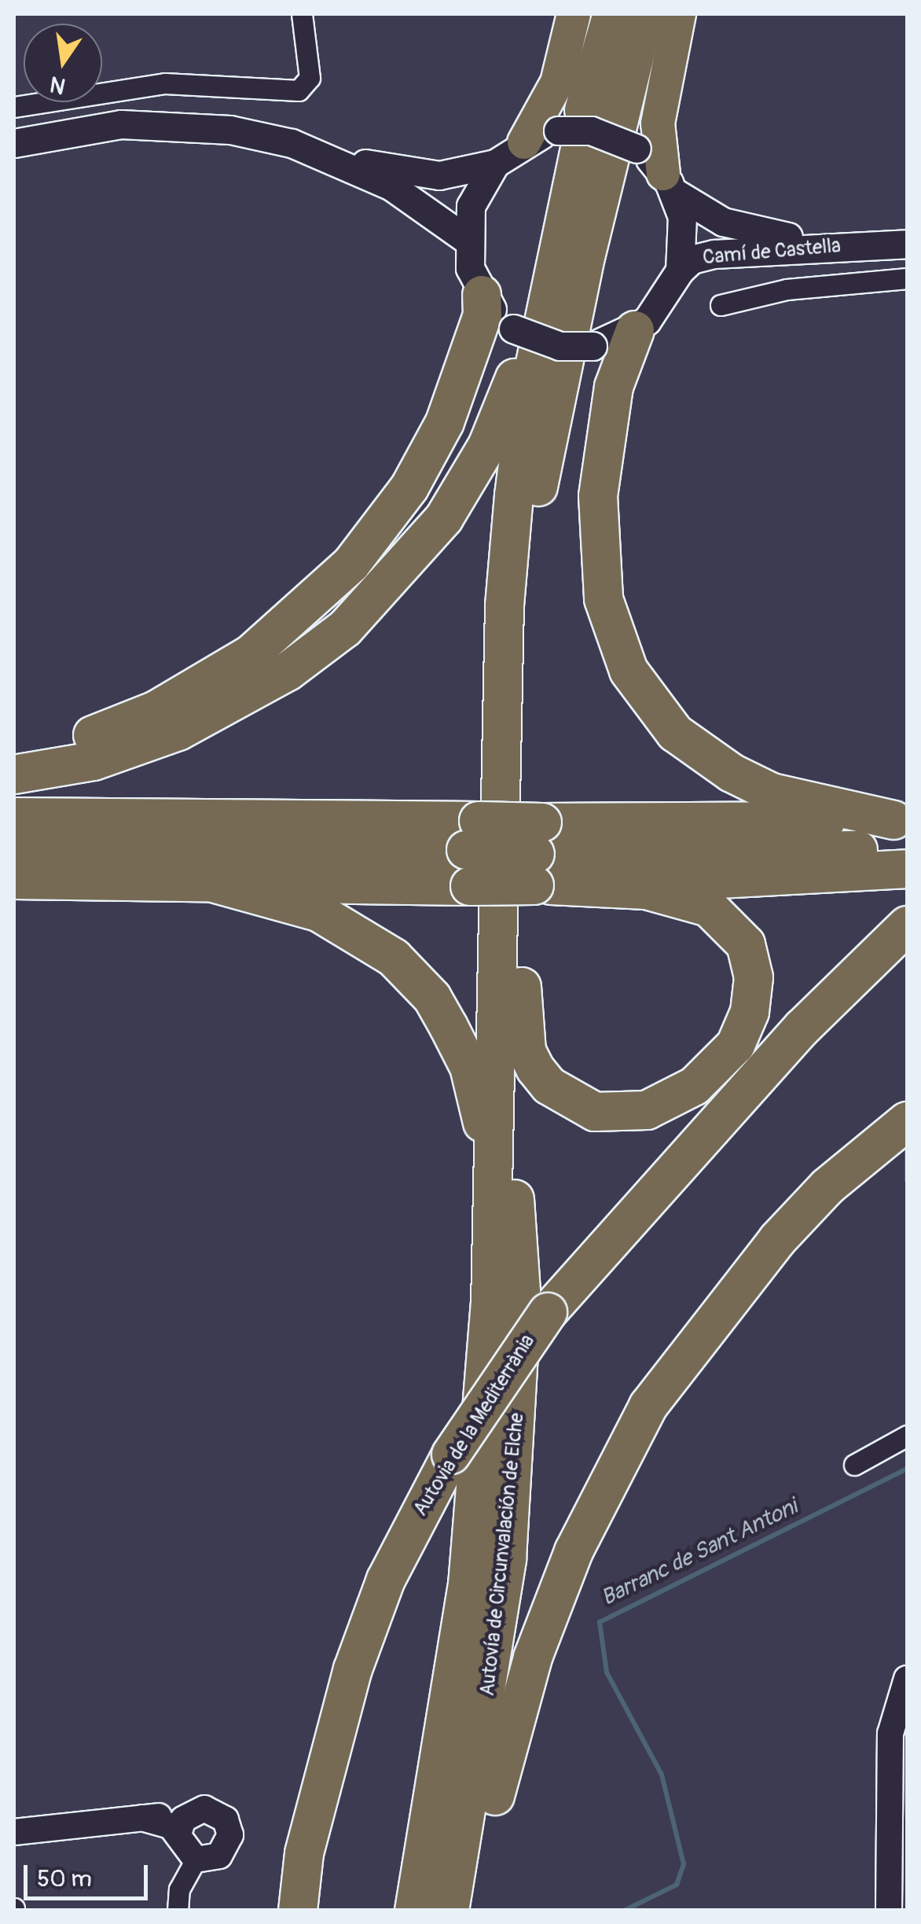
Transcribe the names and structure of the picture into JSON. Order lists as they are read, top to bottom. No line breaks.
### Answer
{"streets":{"highway":["Autovia de la Mediterrània","Autovía de Circunvalación de Elche"],"main road":["Camí de Castella"]},"water":["Barranc de Sant Antoni"],"scale_bar":"50 m","north":"bottom"}
